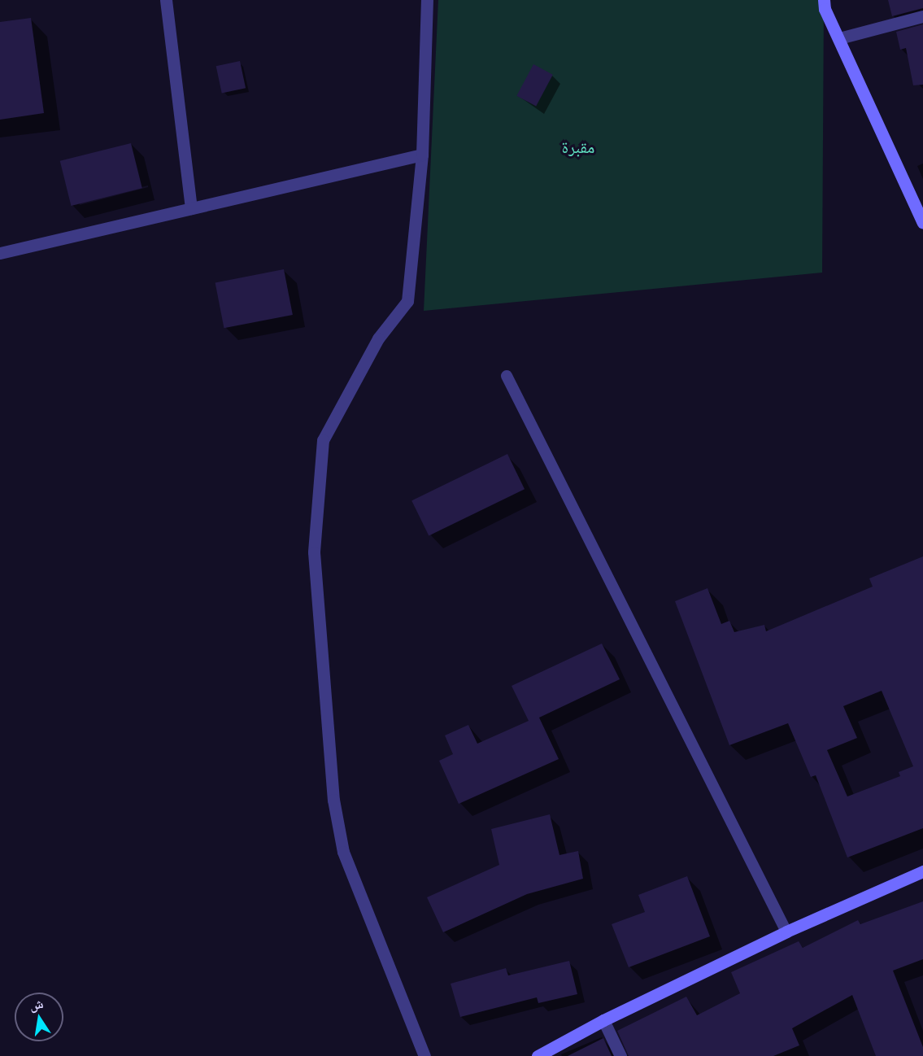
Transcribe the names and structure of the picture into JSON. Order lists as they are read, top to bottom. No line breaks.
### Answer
{"parks":["مقبرة"],"north":"top"}
